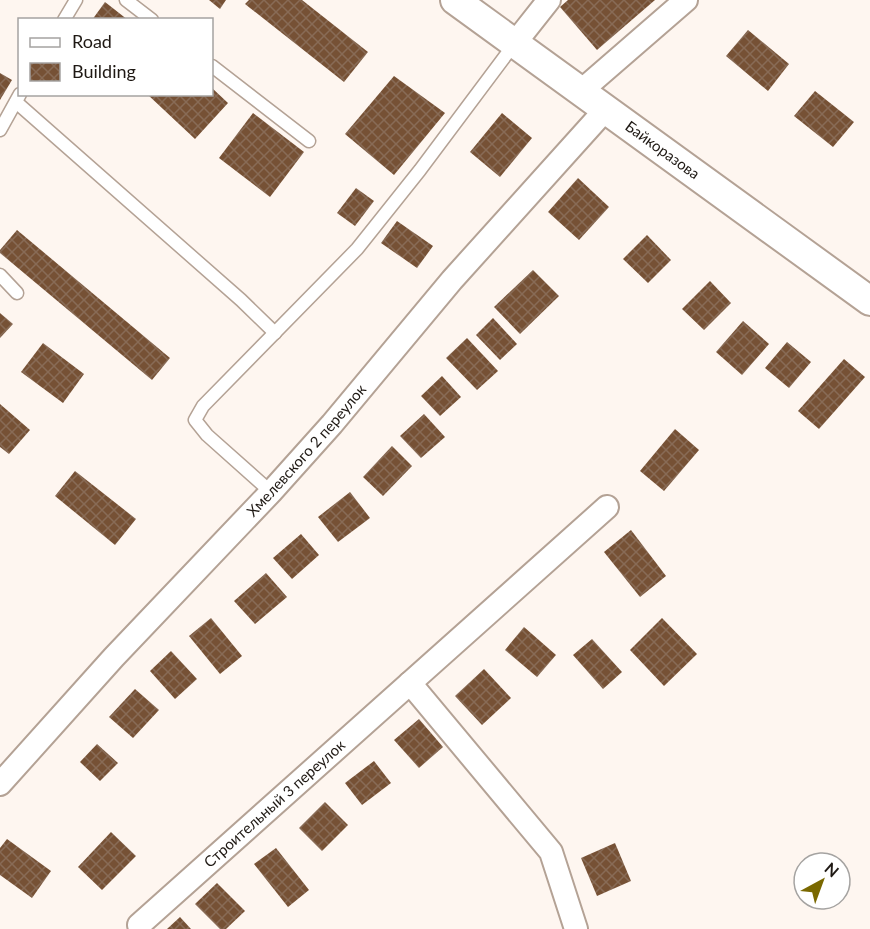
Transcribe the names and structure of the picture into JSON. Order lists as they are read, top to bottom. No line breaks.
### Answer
{"streets":{"street":["Байкоразова","Хмелевского 2 переулок","Строительный 3 переулок"]},"crossings":[["Байкоразова","Хмелевского 2 переулок"]],"legend":["Road","Building"],"north":"top right"}
